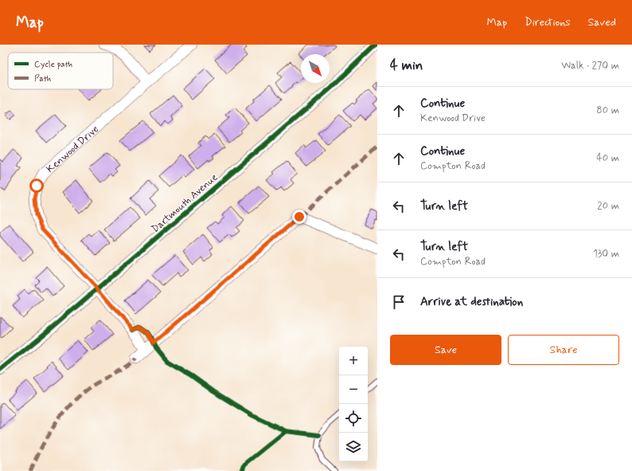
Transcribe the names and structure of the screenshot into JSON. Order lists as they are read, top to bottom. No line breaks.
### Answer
{"streets":{"street":["Kenwood Drive","Dartmouth Avenue"]},"crossings":[["Kenwood Drive","Dartmouth Avenue"]],"legend":["Cycle path","Path"],"north":"bottom right","page":{"header":"Map","nav":["Map","Directions","Saved"],"heading":["4 min","Walk · 270 m"],"list":[["Continue","Kenwood Drive","80 m"],["Continue","Compton Road","40 m"],["Turn left","20 m"],["Turn left","Compton Road","130 m"],"Arrive at destination"],"buttons":["Save","Share"],"map_buttons":["+","−"]}}
